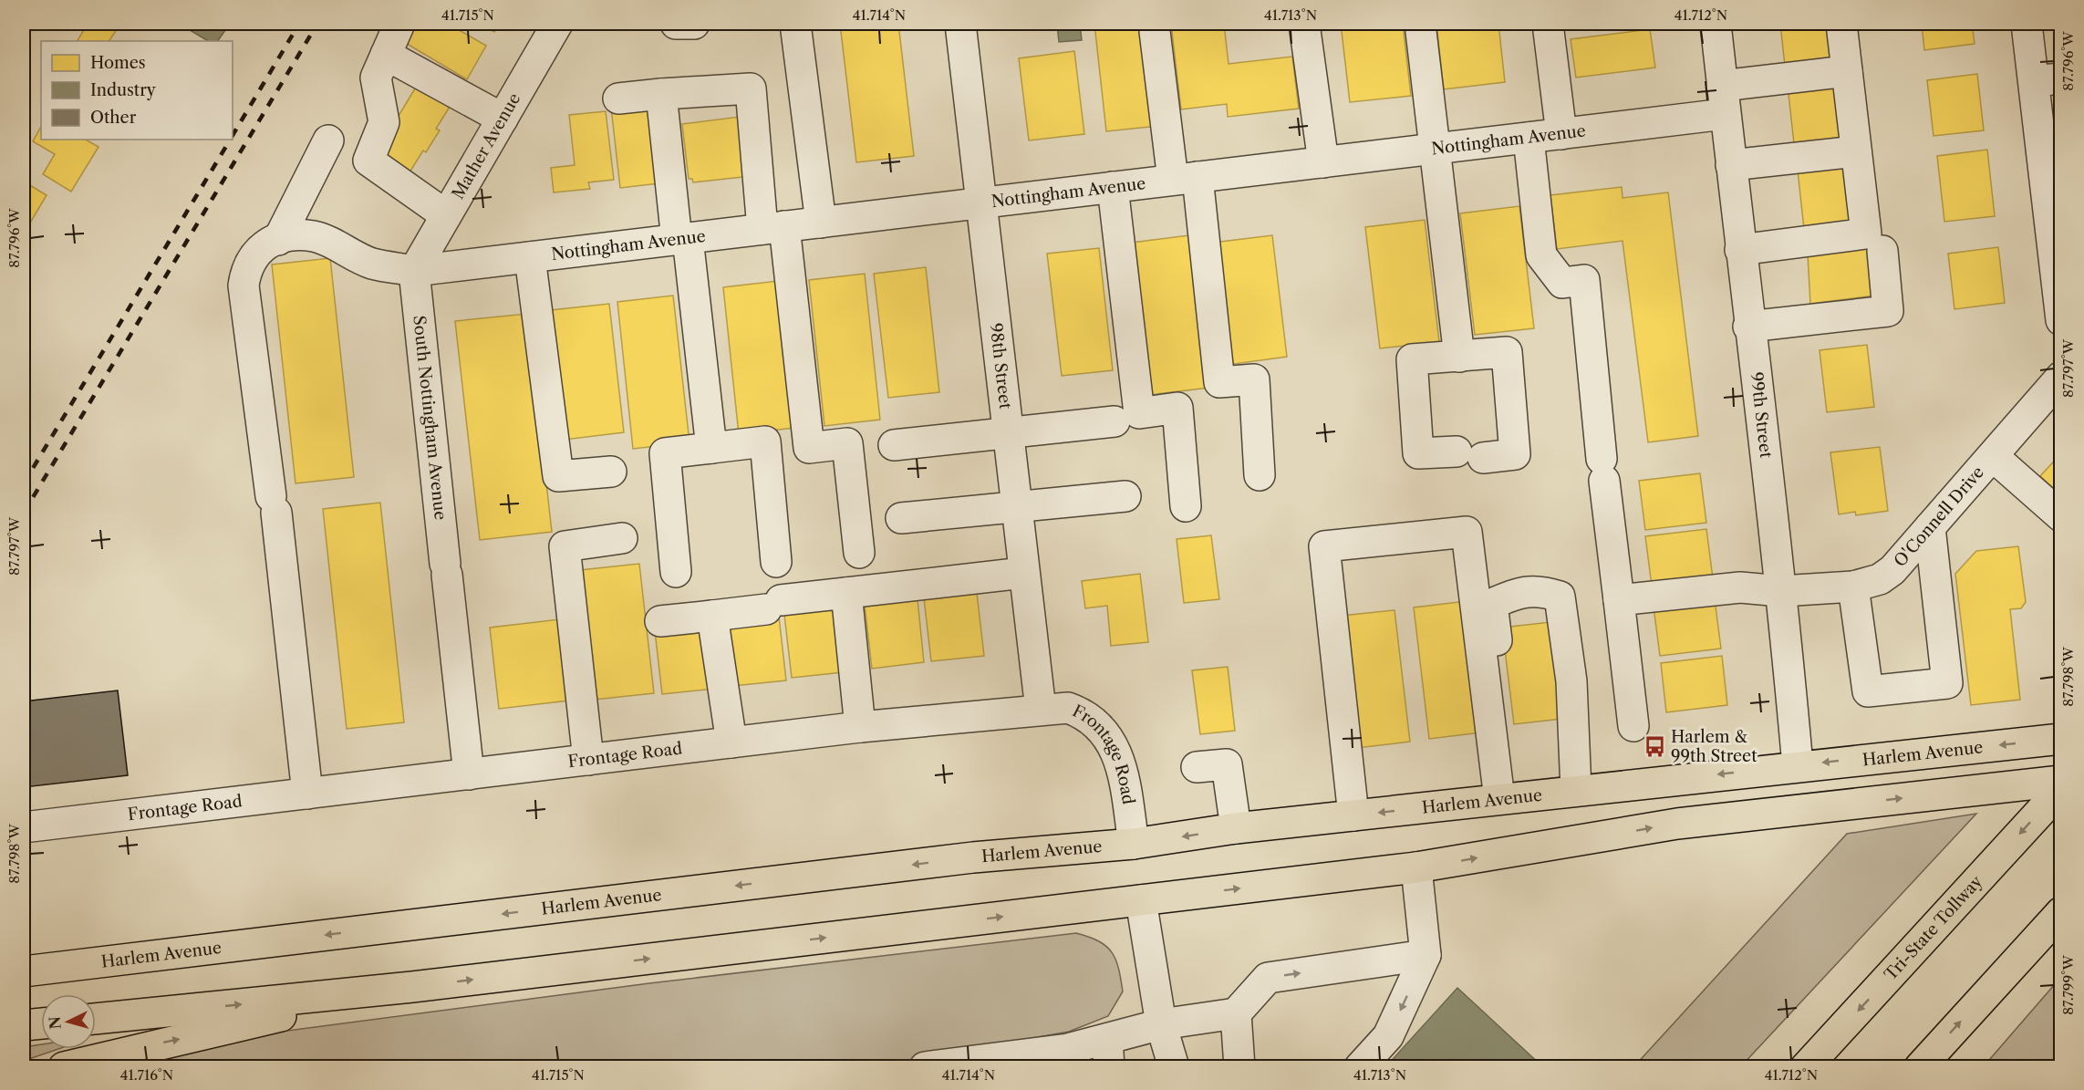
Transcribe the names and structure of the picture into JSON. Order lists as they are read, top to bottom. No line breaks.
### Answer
{"streets":{"main road":["99th Street","Harlem Avenue","Tri-State Tollway"],"street":["Nottingham Avenue","Mather Avenue","98th Street","South Nottingham Avenue","O'Connell Drive","Frontage Road"]},"crossings":[["Nottingham Avenue","Mather Avenue"],["Nottingham Avenue","98th Street"],["Nottingham Avenue","99th Street"],["Nottingham Avenue","South Nottingham Avenue"],["Mather Avenue","South Nottingham Avenue"],["98th Street","Frontage Road"],["99th Street","O'Connell Drive"],["99th Street","Harlem Avenue"],["South Nottingham Avenue","Frontage Road"],["Harlem Avenue","Frontage Road"]],"places":{"bus stop":["Harlem & 99th Street"]},"legend":["Homes","Industry","Other"],"north":"left","coordinates":["41.715°N","41.714°N","41.713°N","41.712°N","87.796°W","87.797°W","87.798°W","87.799°W","41.716°N"]}
